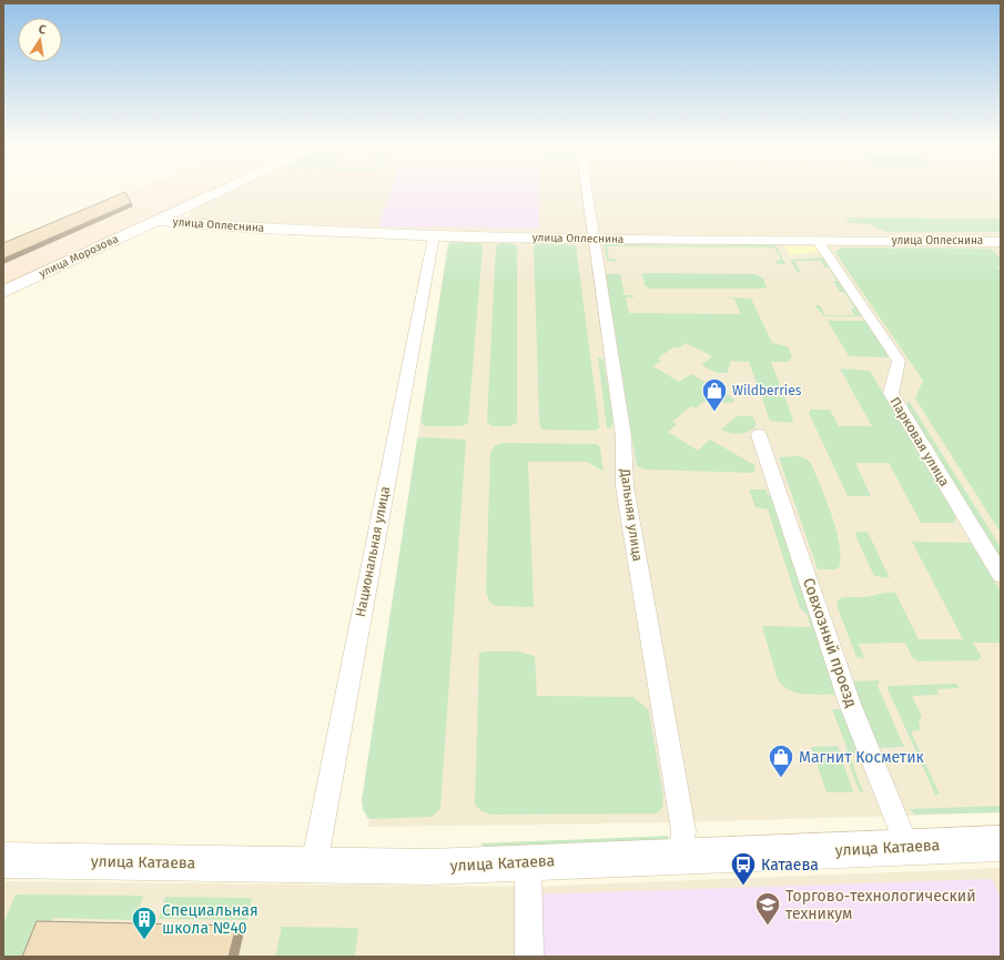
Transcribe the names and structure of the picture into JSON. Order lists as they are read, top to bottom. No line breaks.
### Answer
{"streets":{"street":["улица Оплеснина","улица Морозова","Парковая улица","Дальняя улица","Национальная улица","Совхозный проезд","улица Катаева"]},"crossings":[["улица Оплеснина","улица Морозова"],["улица Оплеснина","Парковая улица"],["улица Оплеснина","Дальняя улица"],["улица Оплеснина","Национальная улица"],["Дальняя улица","улица Катаева"],["Национальная улица","улица Катаева"],["Совхозный проезд","улица Катаева"]],"places":{"shop":["Wildberries","Магнит Косметик"],"bus stop":["Катаева"],"school or university":["Торгово-технологический техникум"],"building":["Специальная школа №40"]},"north":"top"}
